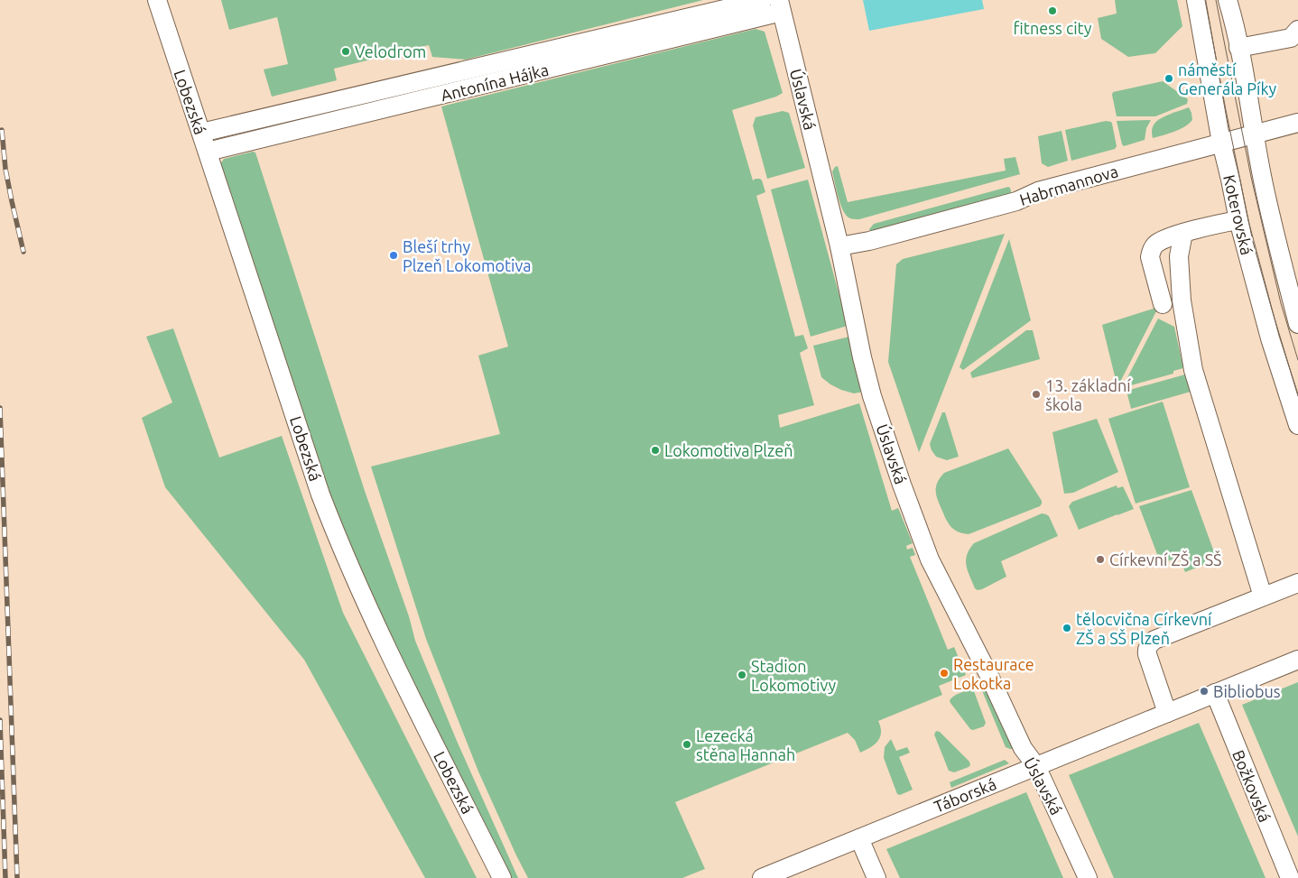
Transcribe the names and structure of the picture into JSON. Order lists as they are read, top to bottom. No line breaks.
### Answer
{"streets":{"street":["Antonína Hájka","Úslavská","Lobezská","Habrmannova","Koterovská","Božkovská","Táborská"]},"crossings":[["Antonína Hájka","Úslavská"],["Antonína Hájka","Lobezská"],["Úslavská","Habrmannova"],["Úslavská","Táborská"],["Habrmannova","Koterovská"],["Božkovská","Táborská"]],"places":["fitness city","Velodrom","náměstí Generála Píky","Bleší trhy Plzeň Lokomotiva","13. základní škola","Lokomotiva Plzeň","Církevní ZŠ a SŠ","tělocvična Církevní ZŠ a SŠ Plzeň","Restaurace Lokotka","Stadion Lokomotivy","Bibliobus","Lezecká stěna Hannah"]}
